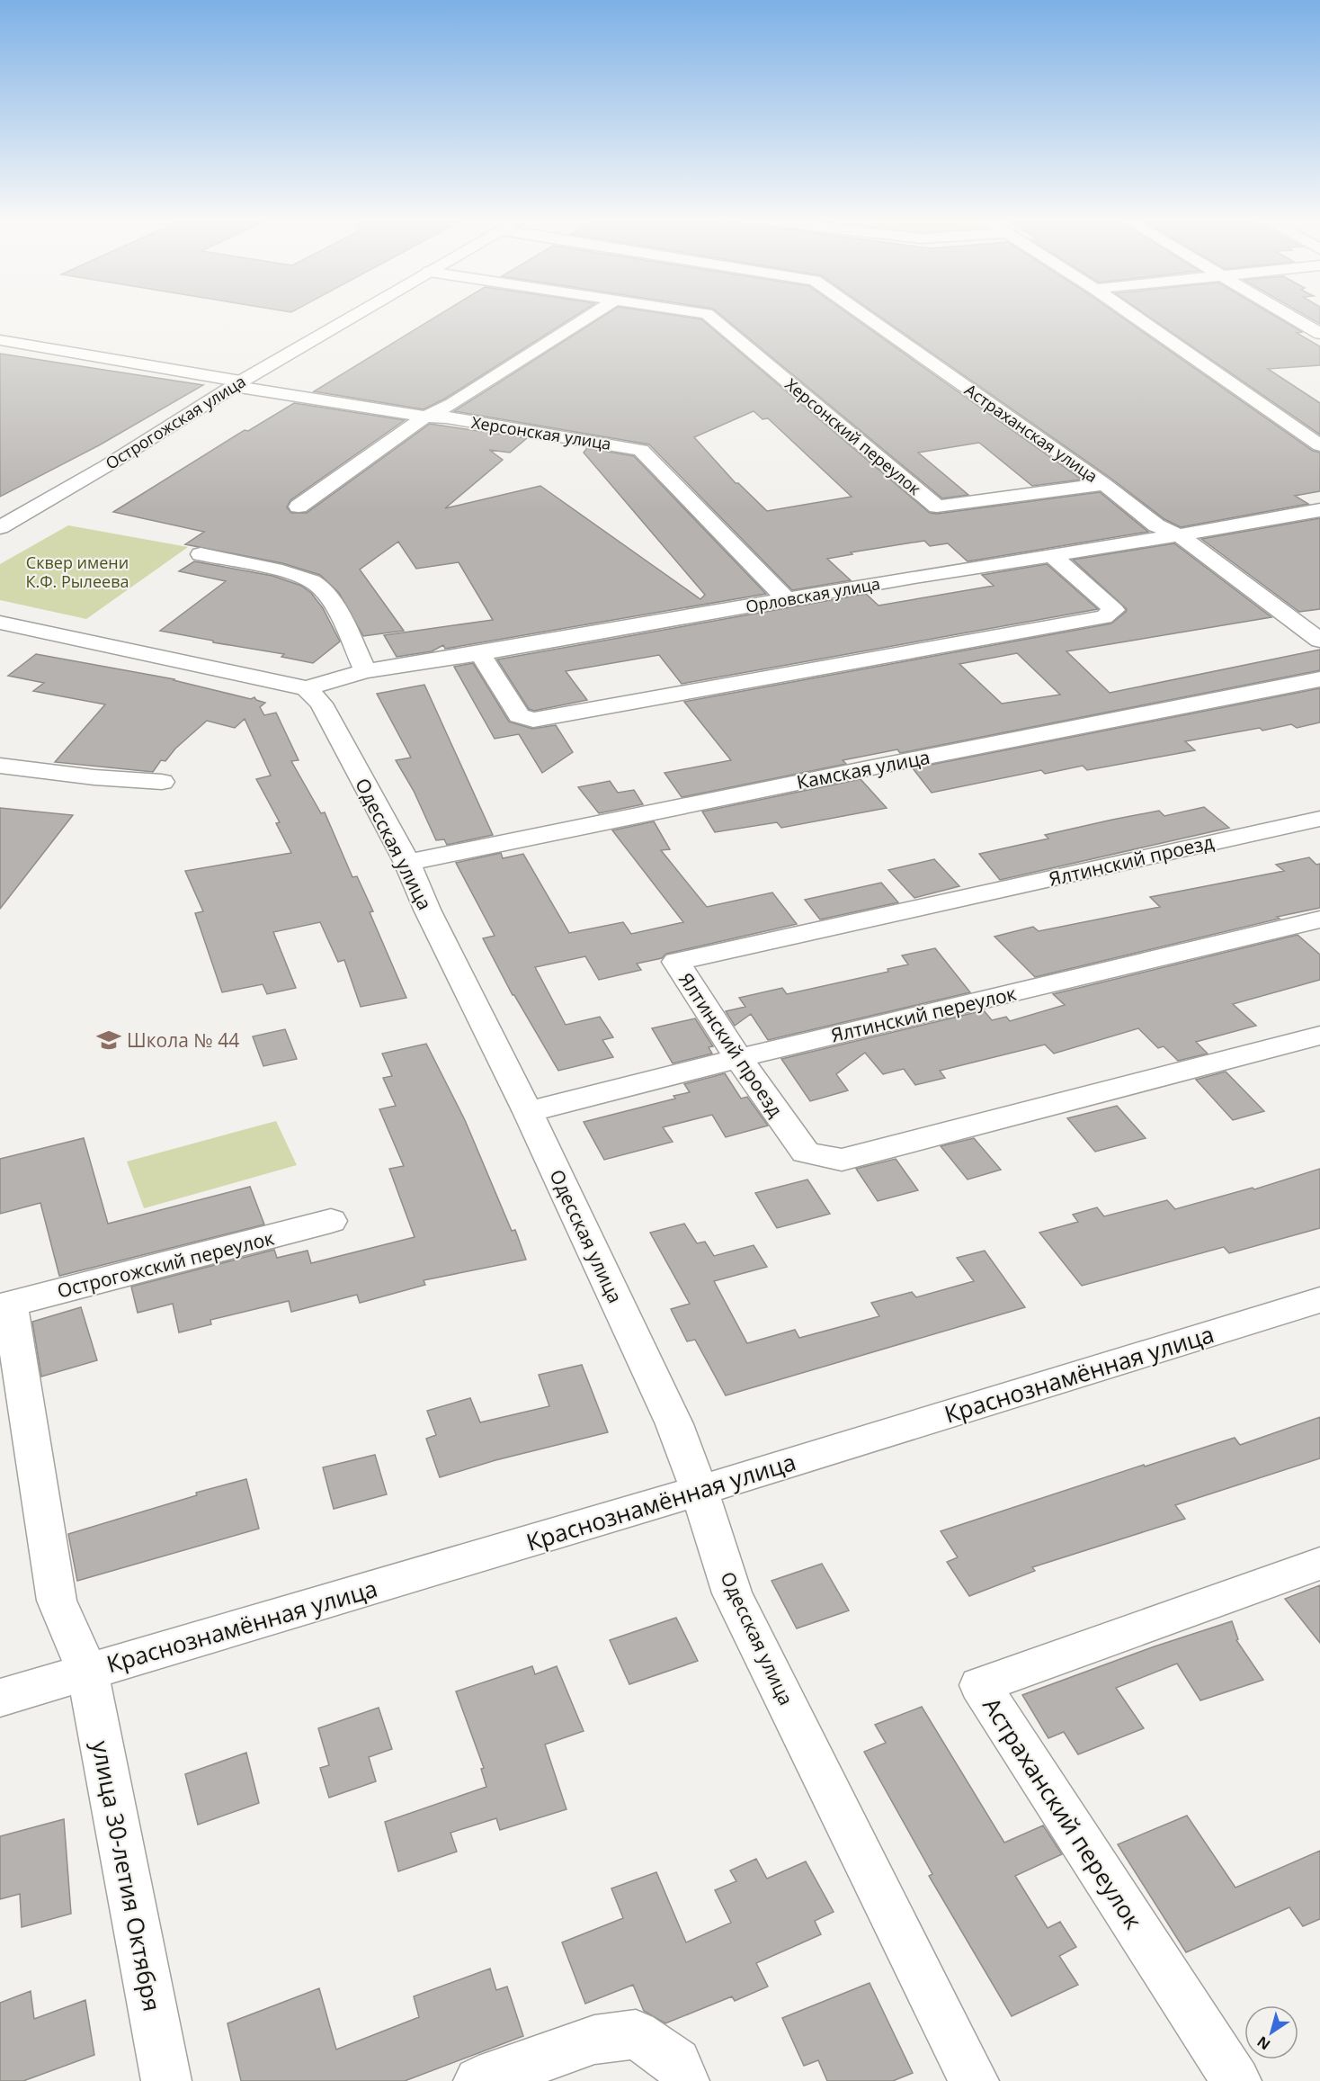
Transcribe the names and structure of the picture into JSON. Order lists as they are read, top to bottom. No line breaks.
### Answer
{"streets":{"street":["Острогожская улица","Херсонская улица","Астраханская улица","Херсонский переулок","Орловская улица","Камская улица","Одесская улица","Ялтинский проезд","Ялтинский переулок","Острогожский переулок","Краснознамённая улица","Астраханский переулок","улица 30-летия Октября"]},"crossings":[["Острогожская улица","Херсонская улица"],["Херсонская улица","Орловская улица"],["Астраханская улица","Херсонский переулок"],["Астраханская улица","Орловская улица"],["Орловская улица","Одесская улица"],["Камская улица","Одесская улица"],["Одесская улица","Ялтинский переулок"],["Одесская улица","Краснознамённая улица"],["Ялтинский проезд","Ялтинский переулок"],["Острогожский переулок","улица 30-летия Октября"],["Краснознамённая улица","улица 30-летия Октября"]],"parks":["Сквер имени К.Ф. Рылеева"],"places":{"school or university":["Школа № 44"]},"north":"bottom left"}
